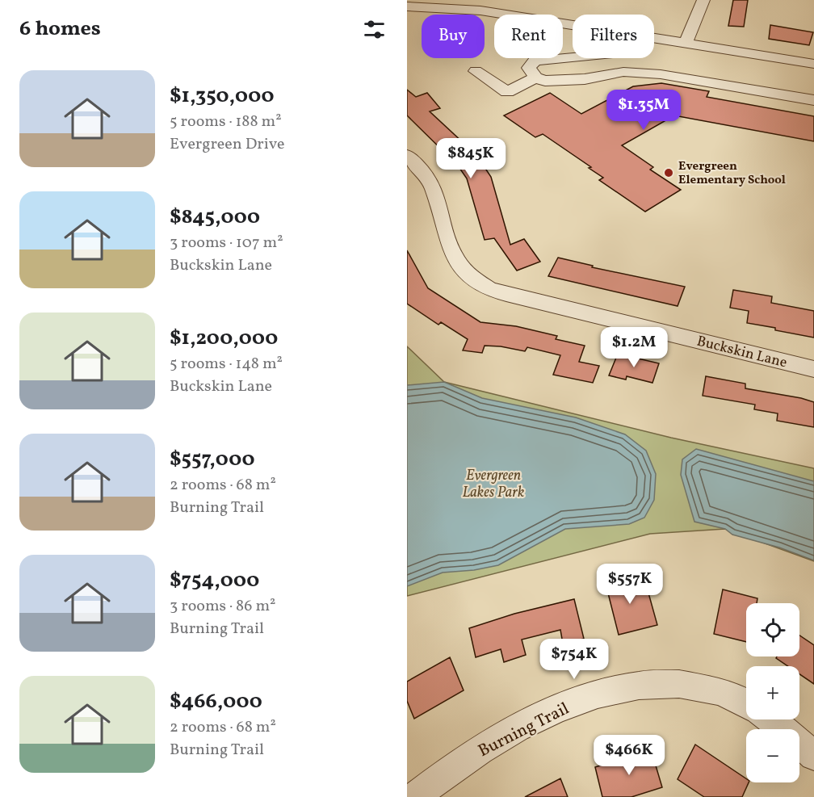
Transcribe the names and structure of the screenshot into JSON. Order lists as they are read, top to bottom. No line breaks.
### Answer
{"streets":{"street":["Buckskin Lane","Burning Trail"]},"parks":["Evergreen Lakes Park"],"places":["Evergreen Elementary School"],"page":{"heading":"6 homes","chip":["Buy","Rent","Filters"],"list":[{"name":"$1,350,000","note":"5 rooms · 188 m² · Evergreen Drive"},{"name":"$845,000","note":"3 rooms · 107 m² · Buckskin Lane"},{"name":"$1,200,000","note":"5 rooms · 148 m² · Buckskin Lane"},{"name":"$557,000","note":"2 rooms · 68 m² · Burning Trail"},{"name":"$754,000","note":"3 rooms · 86 m² · Burning Trail"},{"name":"$466,000","note":"2 rooms · 68 m² · Burning Trail"}],"price":["$1.35M","$845K","$1.2M","$557K","$754K","$466K"],"map_buttons":["+","−"]}}
